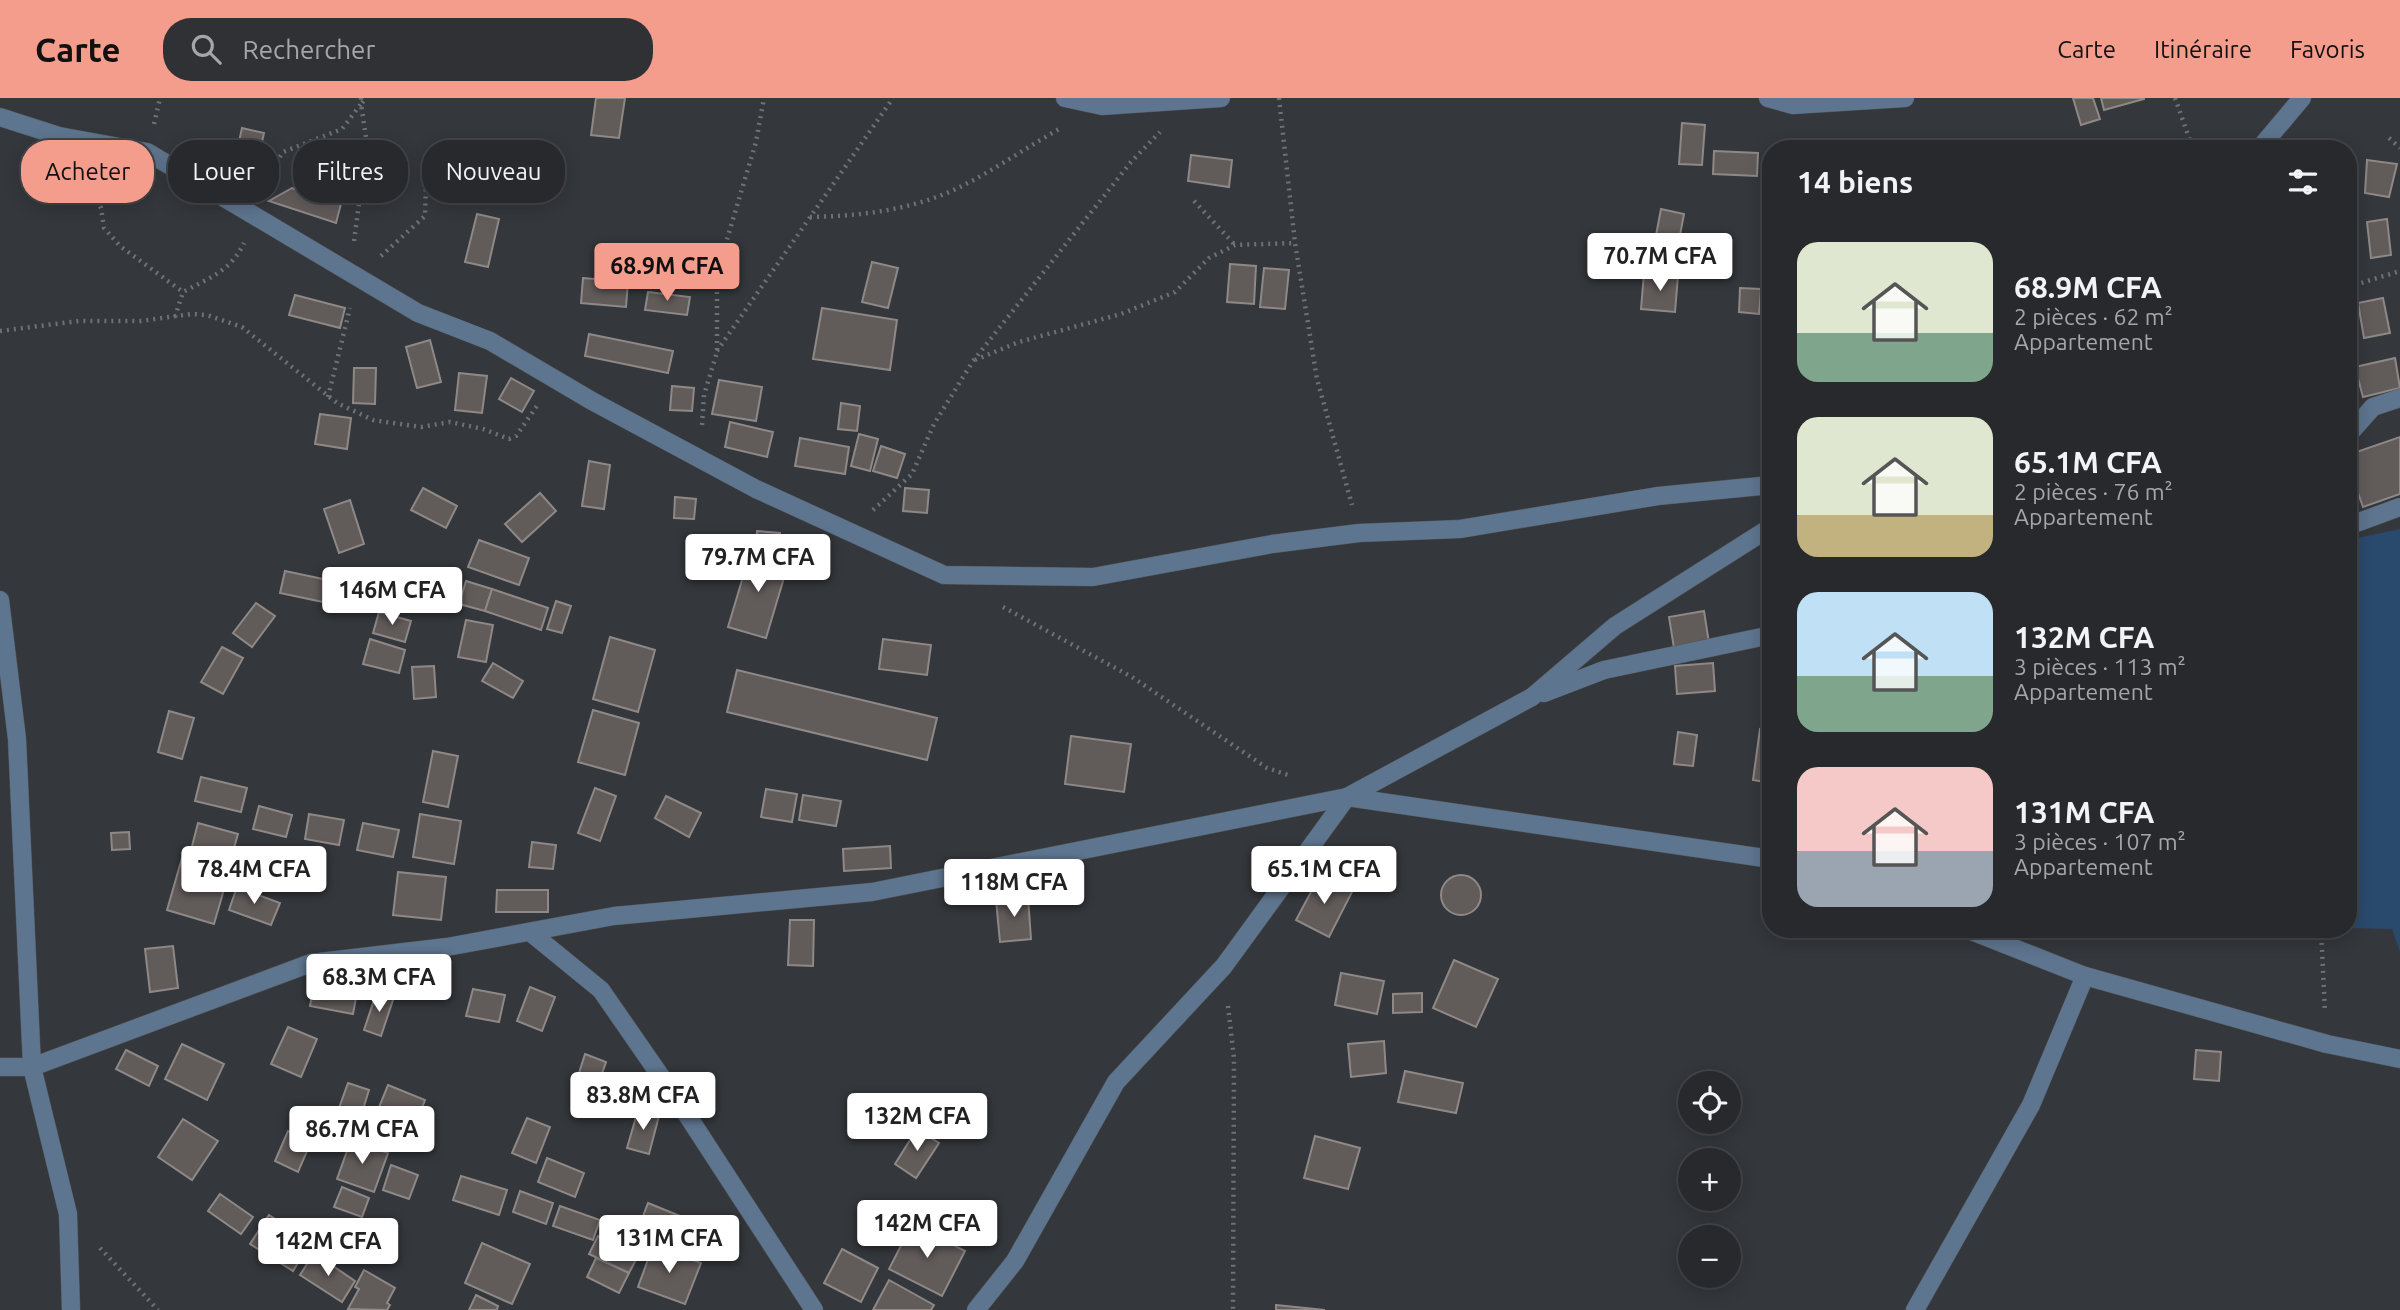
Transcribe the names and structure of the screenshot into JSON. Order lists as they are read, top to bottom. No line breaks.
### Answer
{"page":{"header":"Carte","search":"Rechercher","nav":["Carte","Itinéraire","Favoris"],"chip":["Acheter","Louer","Filtres","Nouveau"],"heading":"14 biens","list":[{"name":"68.9M CFA","note":"2 pièces · 62 m² · Appartement"},{"name":"65.1M CFA","note":"2 pièces · 76 m² · Appartement"},{"name":"132M CFA","note":"3 pièces · 113 m² · Appartement"},{"name":"131M CFA","note":"3 pièces · 107 m² · Appartement"}],"price":["70.7M CFA","68.9M CFA","79.7M CFA","146M CFA","78.4M CFA","65.1M CFA","118M CFA","68.3M CFA","83.8M CFA","132M CFA","86.7M CFA","142M CFA","131M CFA","142M CFA"],"map_buttons":["+","−"]}}
